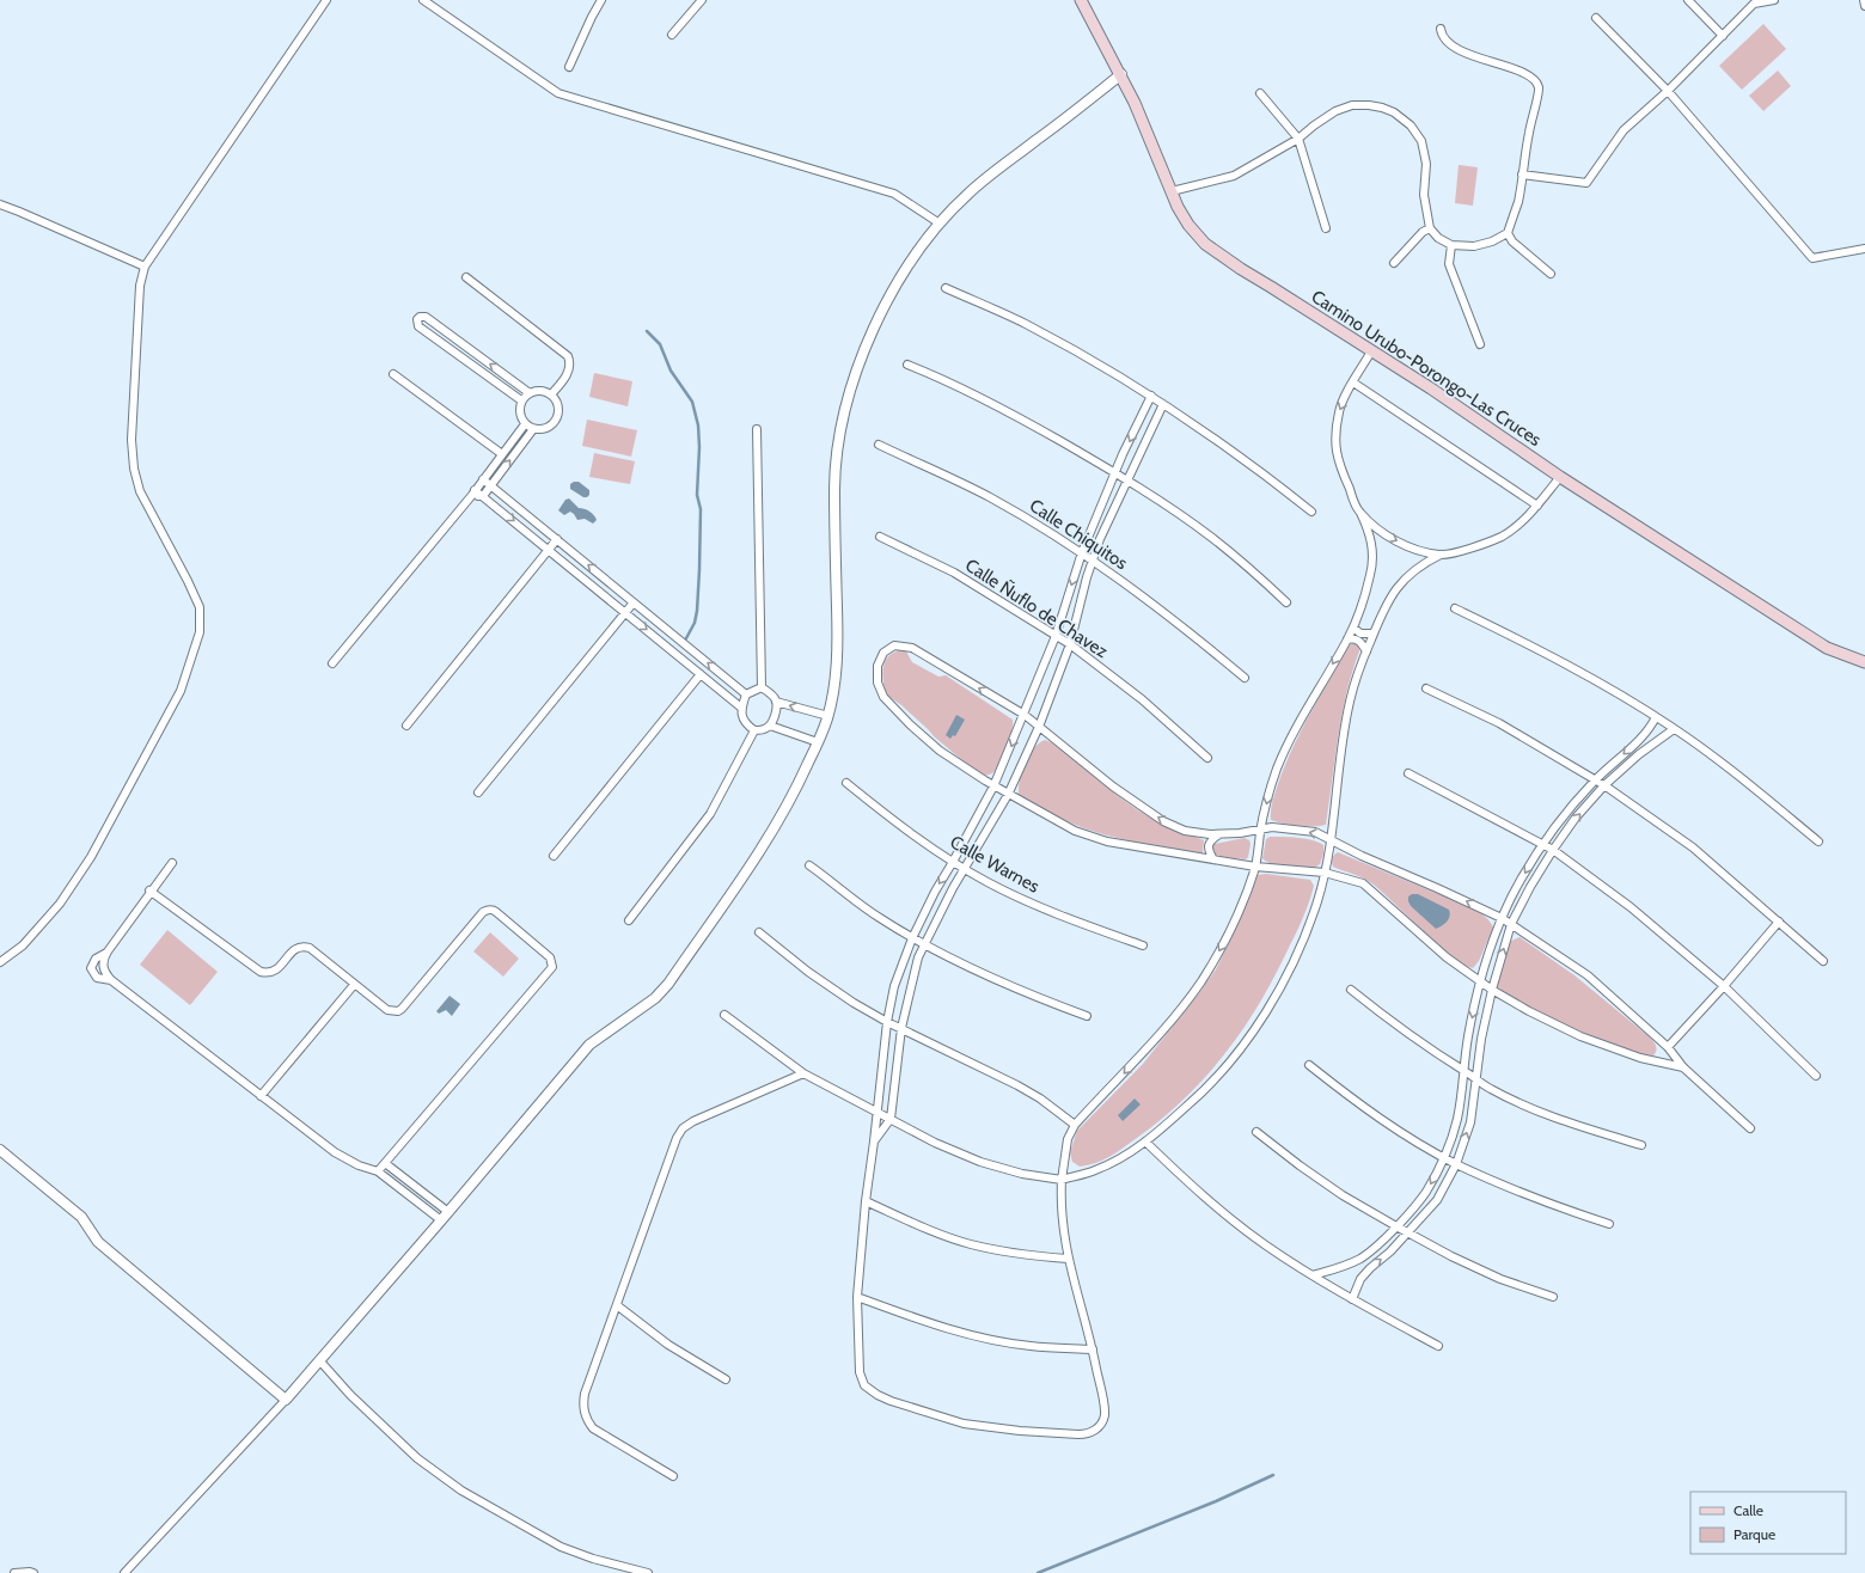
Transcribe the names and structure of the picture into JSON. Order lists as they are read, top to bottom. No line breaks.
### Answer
{"streets":{"main road":["Camino Urubo-Porongo-Las Cruces"],"street":["Calle Chiquitos","Calle Ñuflo de Chavez","Calle Warnes"]},"legend":["Calle","Parque"]}
